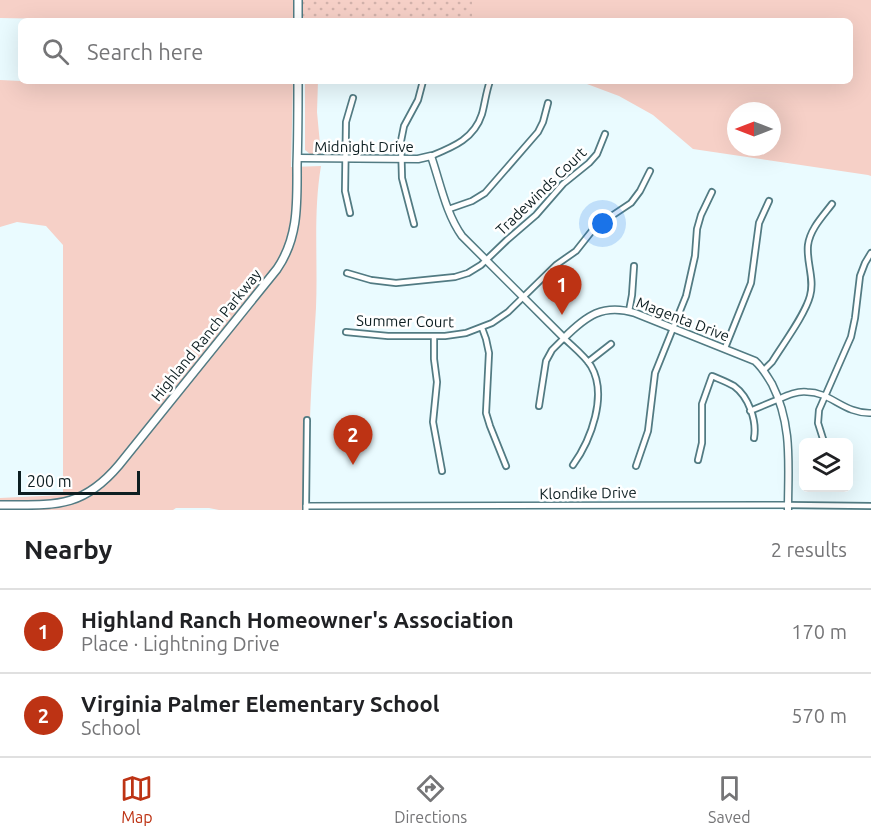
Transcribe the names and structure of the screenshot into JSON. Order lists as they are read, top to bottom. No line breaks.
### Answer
{"streets":{"main road":["Midnight Drive","Magenta Drive","Highland Ranch Parkway"],"street":["Tradewinds Court","Summer Court","Klondike Drive"]},"crossings":[["Midnight Drive","Highland Ranch Parkway"],["Magenta Drive","Klondike Drive"]],"scale_bar":"200 m","north":"left","page":{"search":"Search here","pins":["1","2"],"scale":"200 m","heading":["Nearby","2 results"],"list":[{"mark":"1","name":"Highland Ranch Homeowner's Association","note":"Place · Lightning Drive","value":"170 m"},{"mark":"2","name":"Virginia Palmer Elementary School","note":"School","value":"570 m"}],"nav":["Map","Directions","Saved"]}}
